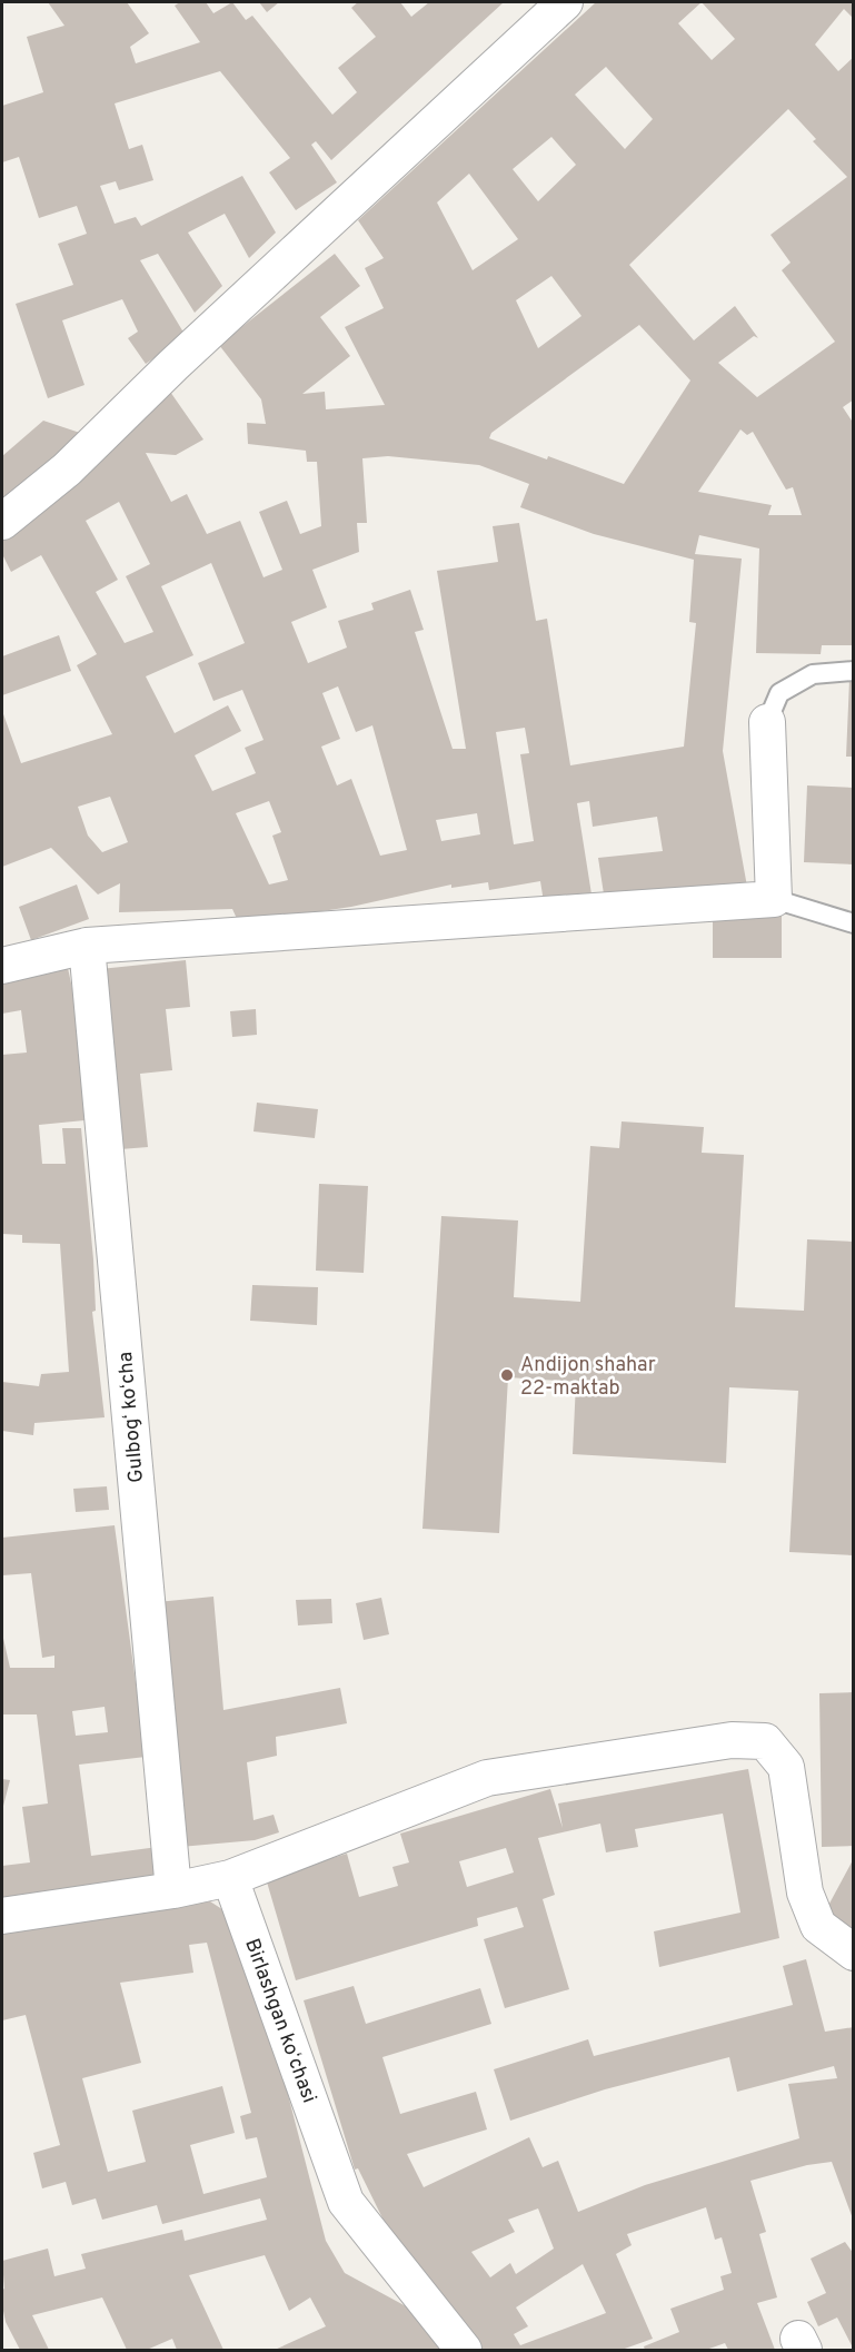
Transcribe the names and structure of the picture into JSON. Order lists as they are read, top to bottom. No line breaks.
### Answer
{"streets":{"street":["Gulbogʻ koʻcha","Birlashgan koʻchasi"]},"places":["Andijon shahar 22-maktab"]}
